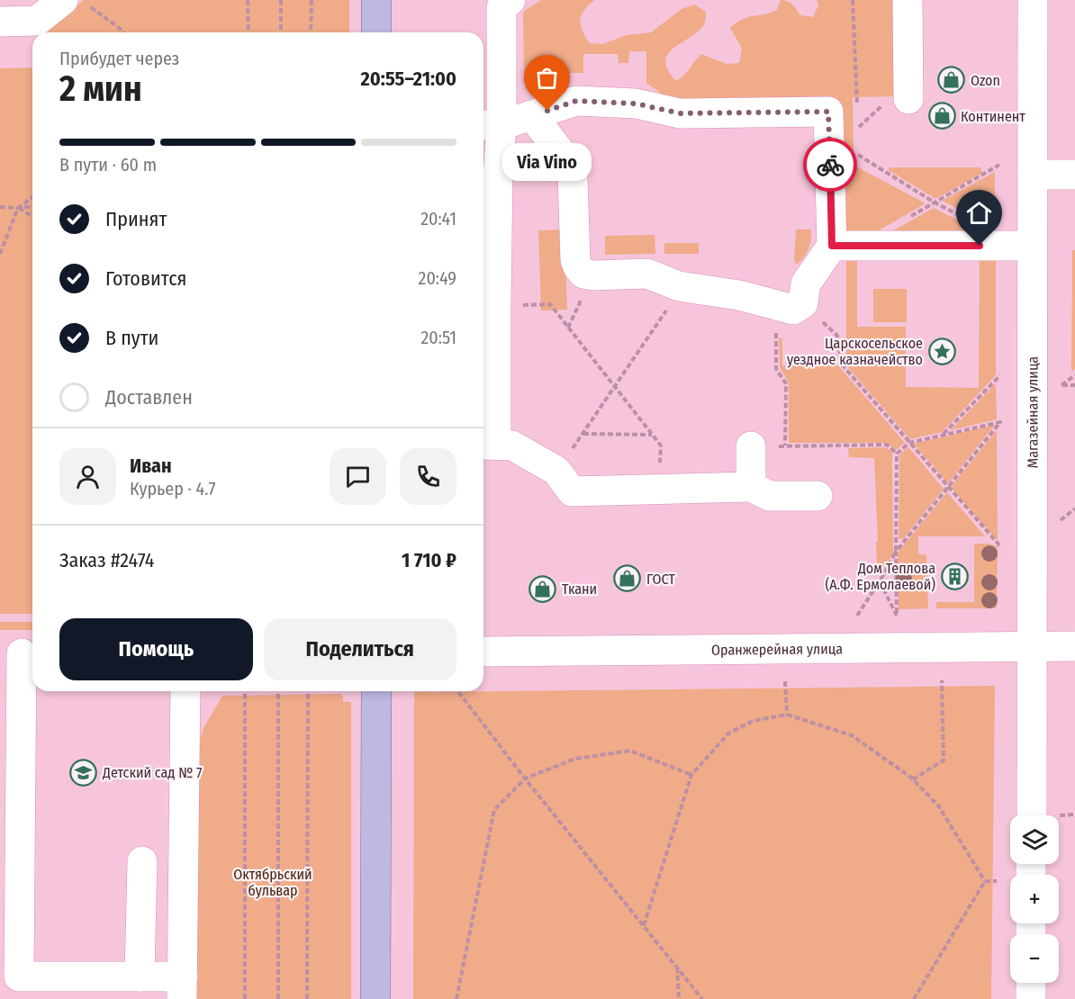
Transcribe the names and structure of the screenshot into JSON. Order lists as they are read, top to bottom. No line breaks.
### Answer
{"streets":{"street":["Магазейная улица","Оранжерейная улица"]},"crossings":[["Магазейная улица","Оранжерейная улица"]],"parks":["Октябрьский бульвар"],"places":{"shop":["Ozon","Континент","ГОСТ","Ткани"],"other":["Via Vino"],"place":["Царскосельское уездное казначейство"],"building":["Дом Теплова (А.Ф. Ермолаевой)"],"school or university":["Детский сад № 7"]},"page":{"heading":["2 мин","Прибудет через","20:55–21:00"],"panel":["Иван","Курьер · 4.7","Заказ #2474","1 710 ₽"],"bar":"В пути · 60 m","bubble":"Via Vino","list":[["Принят","20:41"],["Готовится","20:49"],["В пути","20:51"],"Доставлен"],"buttons":["Помощь","Поделиться"],"map_buttons":["+","−"]}}
